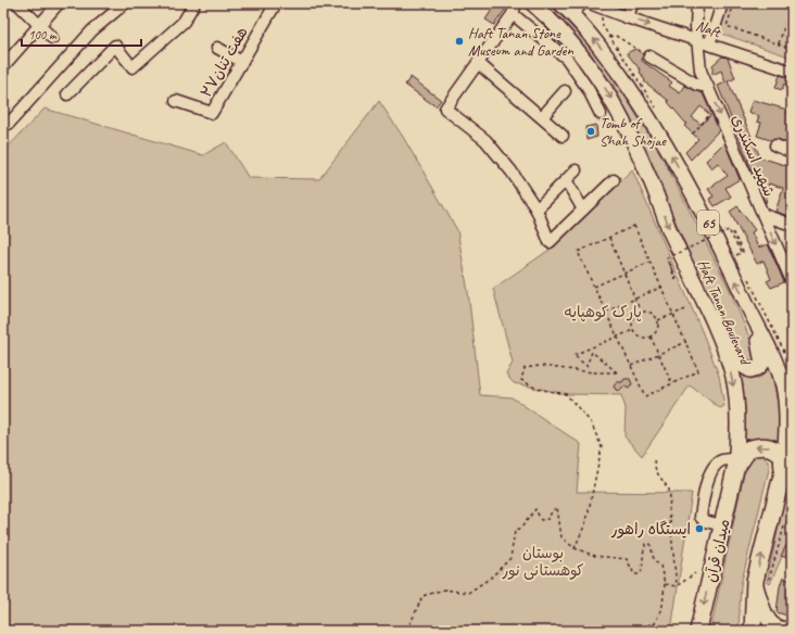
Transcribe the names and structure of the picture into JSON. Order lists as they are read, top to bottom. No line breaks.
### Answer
{"streets":{"highway":["65","میدان قرآن"],"main road":["Haft Tanan Boulevard"],"street":["Naft","هفت تنان۲۷","شهید اسکندری"]},"crossings":[["Naft","شهید اسکندری"],["65","Haft Tanan Boulevard"],["65","میدان قرآن"],["Haft Tanan Boulevard","میدان قرآن"]],"one_way":["شهید اسکندری"],"parks":["پارک کوهپایه","بوستان کوهستانی نور"],"places":["Haft Tanan Stone Museum and Garden","Tomb of Shah Shojae","ایستگاه راهور"],"scale_bar":"100 m"}
